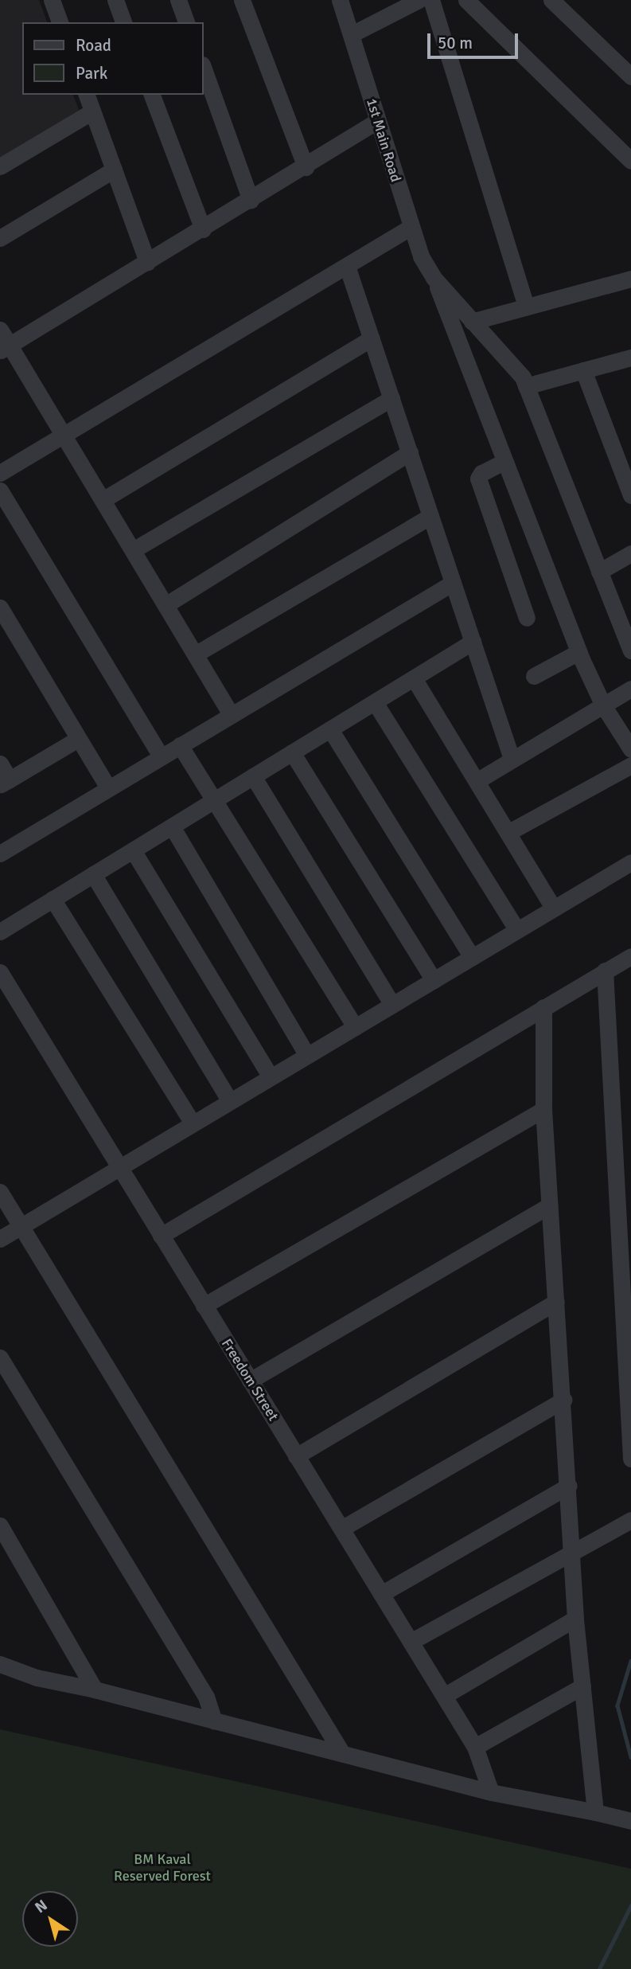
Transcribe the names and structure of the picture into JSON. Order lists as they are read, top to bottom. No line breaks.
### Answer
{"streets":{"street":["1st Main Road","Freedom Street"]},"parks":["BM Kaval Reserved Forest"],"legend":["Road","Park"],"scale_bar":"50 m","north":"top left"}
